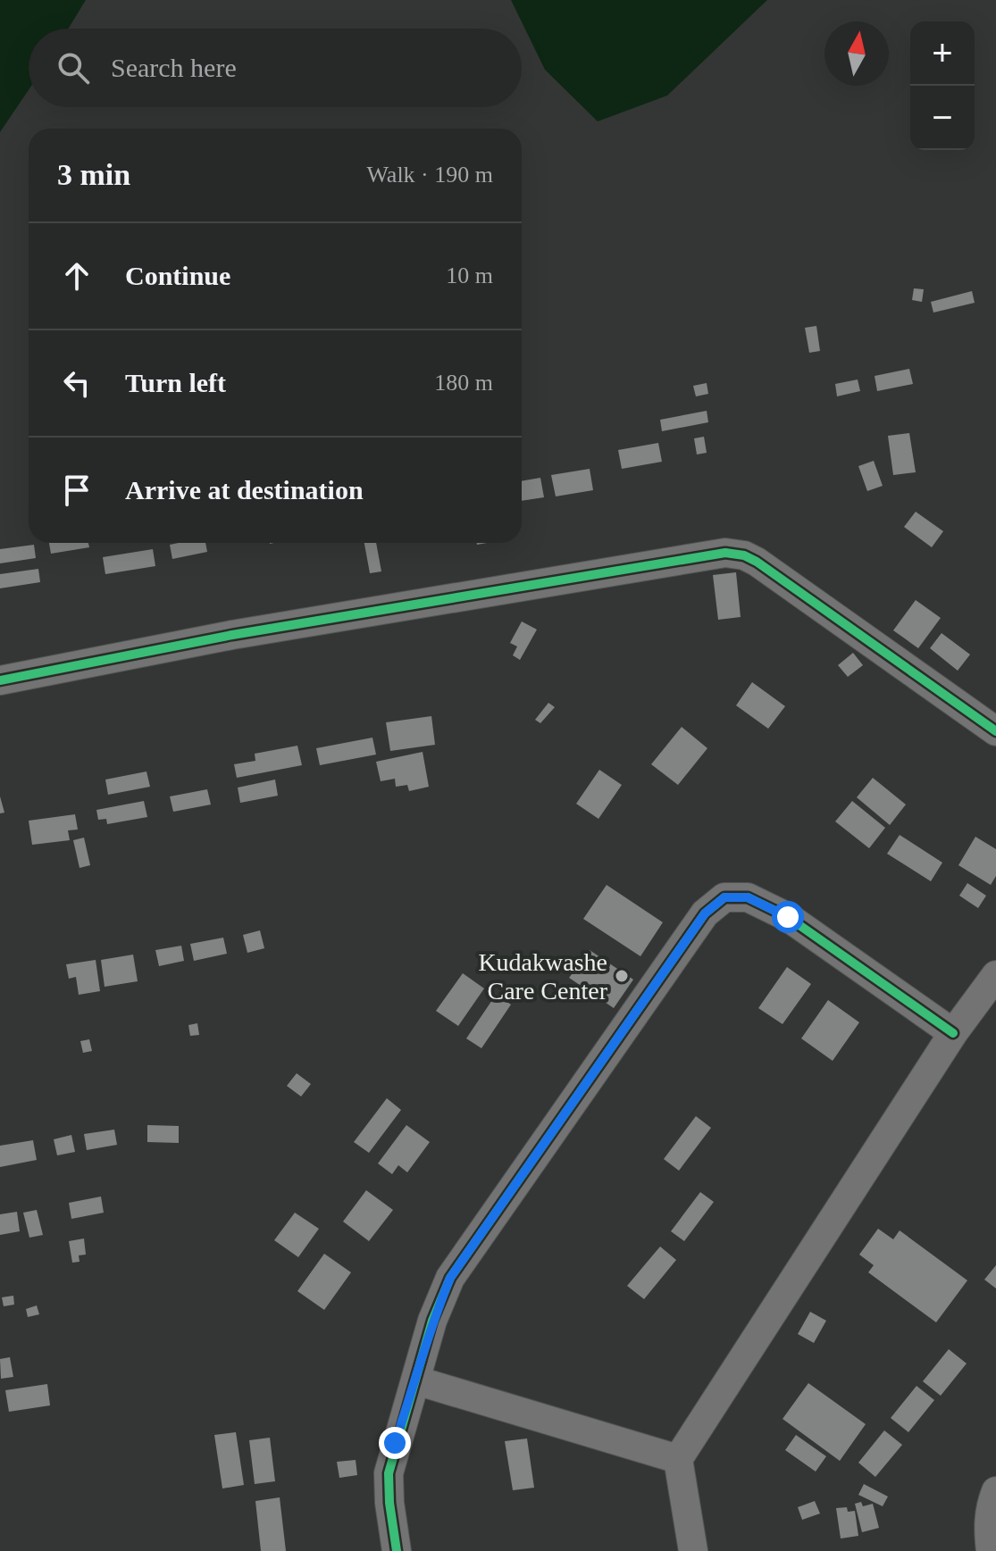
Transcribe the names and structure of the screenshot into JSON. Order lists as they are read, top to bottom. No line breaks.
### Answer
{"places":["Kudakwashe Care Center"],"north":"top","page":{"map_buttons":["+","−"],"search":"Search here","heading":["3 min","Walk · 190 m"],"list":[["Continue","10 m"],["Turn left","180 m"],"Arrive at destination"]}}
